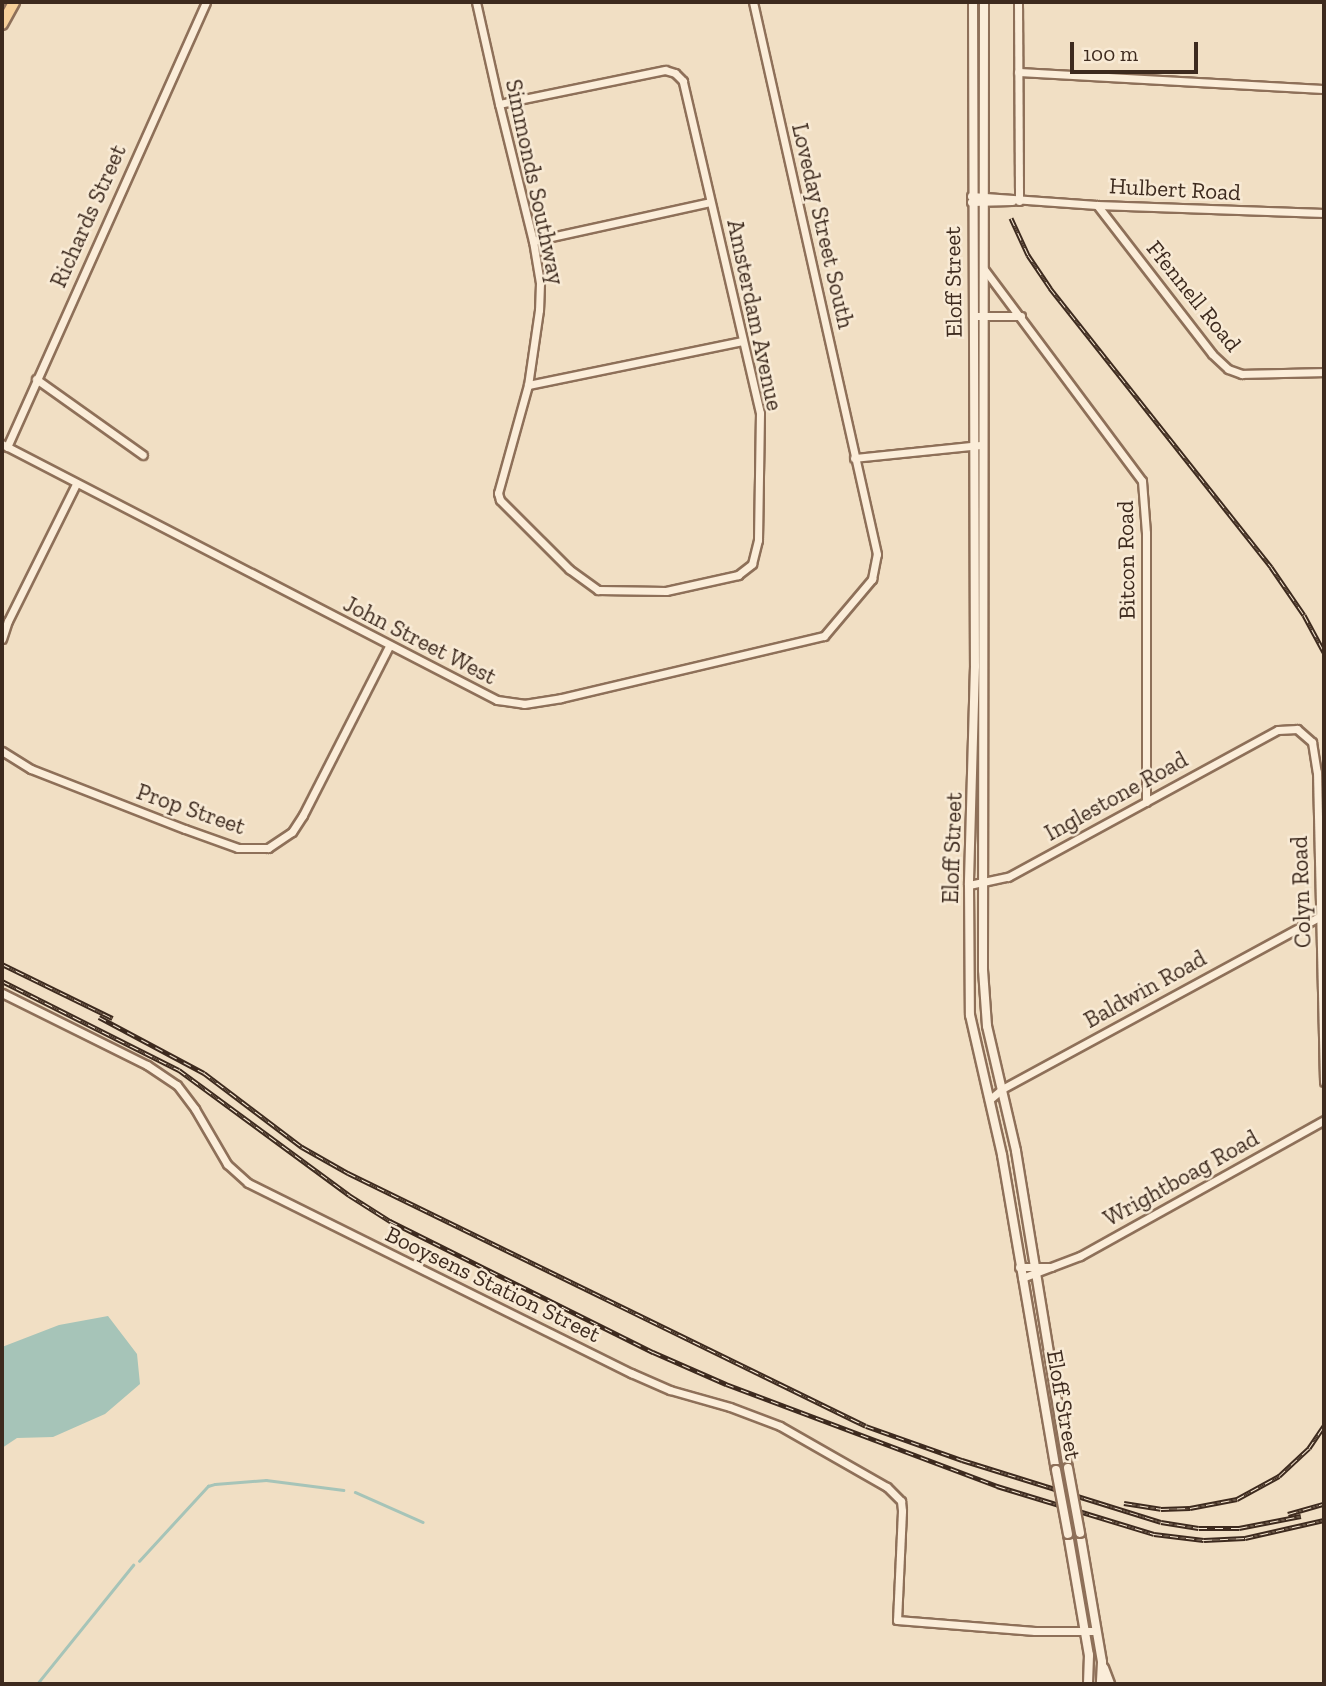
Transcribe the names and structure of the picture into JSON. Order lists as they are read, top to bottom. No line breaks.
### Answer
{"streets":{"street":["Simmonds Southway","Hulbert Road","Richards Street","Loveday Street South","Eloff Street","Ffennell Road","Amsterdam Avenue","Bitcon Road","John Street West","Inglestone Road","Prop Street","Colyn Road","Baldwin Road","Wrightboag Road","Booysens Station Street"]},"crossings":[["Simmonds Southway","Amsterdam Avenue"],["Hulbert Road","Eloff Street"],["Hulbert Road","Ffennell Road"],["Richards Street","John Street West"],["Loveday Street South","John Street West"],["Eloff Street","Bitcon Road"],["Eloff Street","Inglestone Road"],["Eloff Street","Baldwin Road"],["Eloff Street","Wrightboag Road"],["Eloff Street","Booysens Station Street"],["Bitcon Road","Inglestone Road"],["John Street West","Prop Street"],["Inglestone Road","Colyn Road"],["Colyn Road","Baldwin Road"]],"scale_bar":"100 m"}
